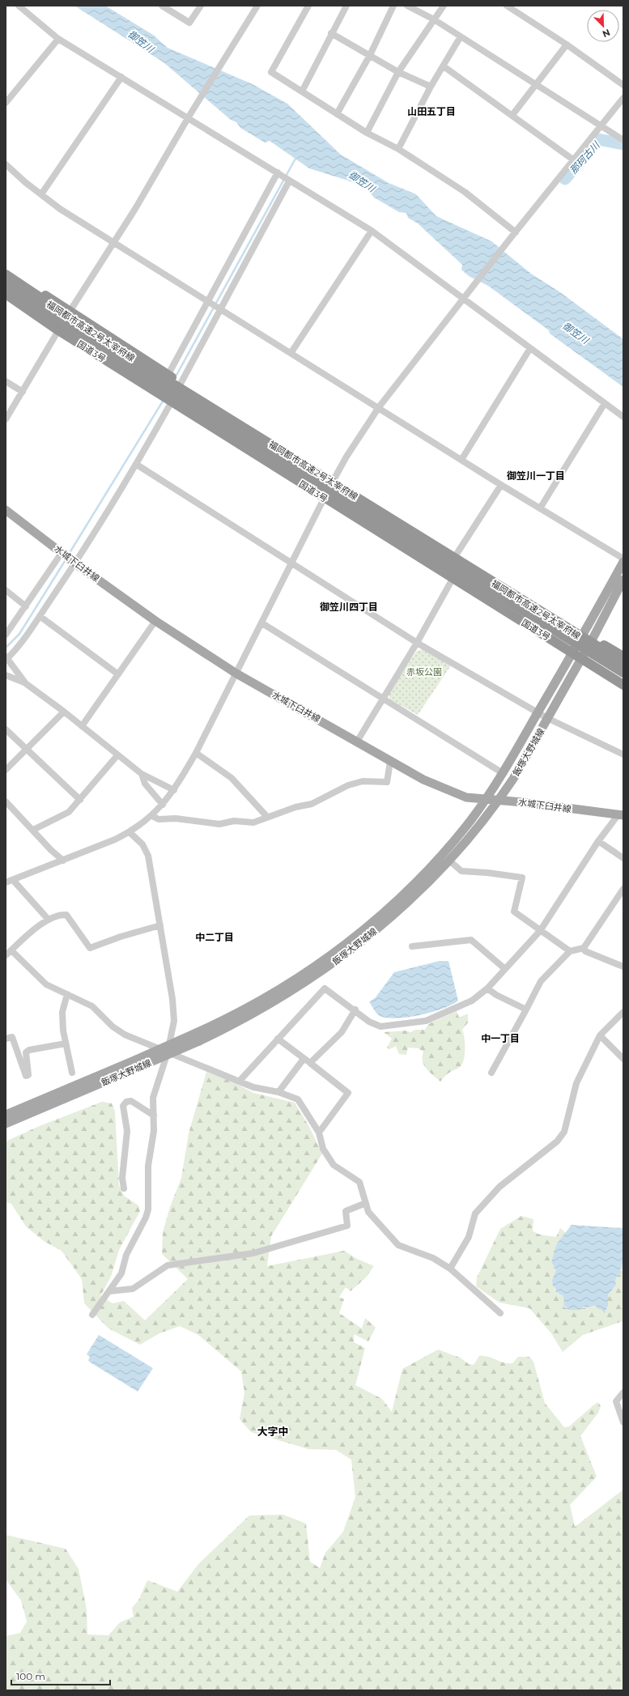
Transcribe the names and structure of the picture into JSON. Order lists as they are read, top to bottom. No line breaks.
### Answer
{"streets":{"highway":["福岡都市高速2号太宰府線","国道3号"],"main road":["水城下臼井線","飯塚大野城線"]},"crossings":[["国道3号","飯塚大野城線"],["水城下臼井線","飯塚大野城線"]],"districts":["山田五丁目","御笠川一丁目","御笠川四丁目","中二丁目","中一丁目","大字中"],"water":["御笠川","那珂古川"],"parks":["赤坂公園"],"scale_bar":"100 m","north":"bottom right"}
